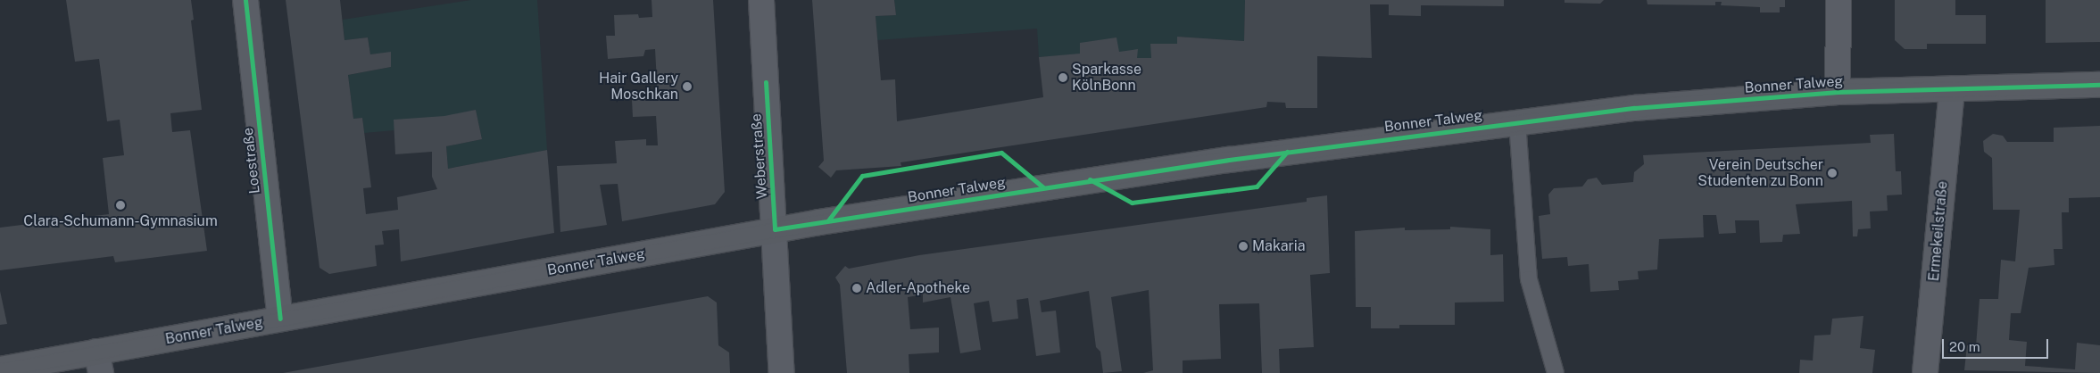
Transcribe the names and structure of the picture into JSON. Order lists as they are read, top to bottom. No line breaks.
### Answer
{"streets":{"street":["Bonner Talweg","Weberstraße","Loestraße","Ermekeilstraße"]},"crossings":[["Bonner Talweg","Weberstraße"],["Bonner Talweg","Loestraße"],["Bonner Talweg","Ermekeilstraße"]],"places":["Sparkasse KölnBonn","Hair Gallery Moschkan","Verein Deutscher Studenten zu Bonn","Clara-Schumann-Gymnasium","Makaria","Adler-Apotheke"],"scale_bar":"20 m"}
